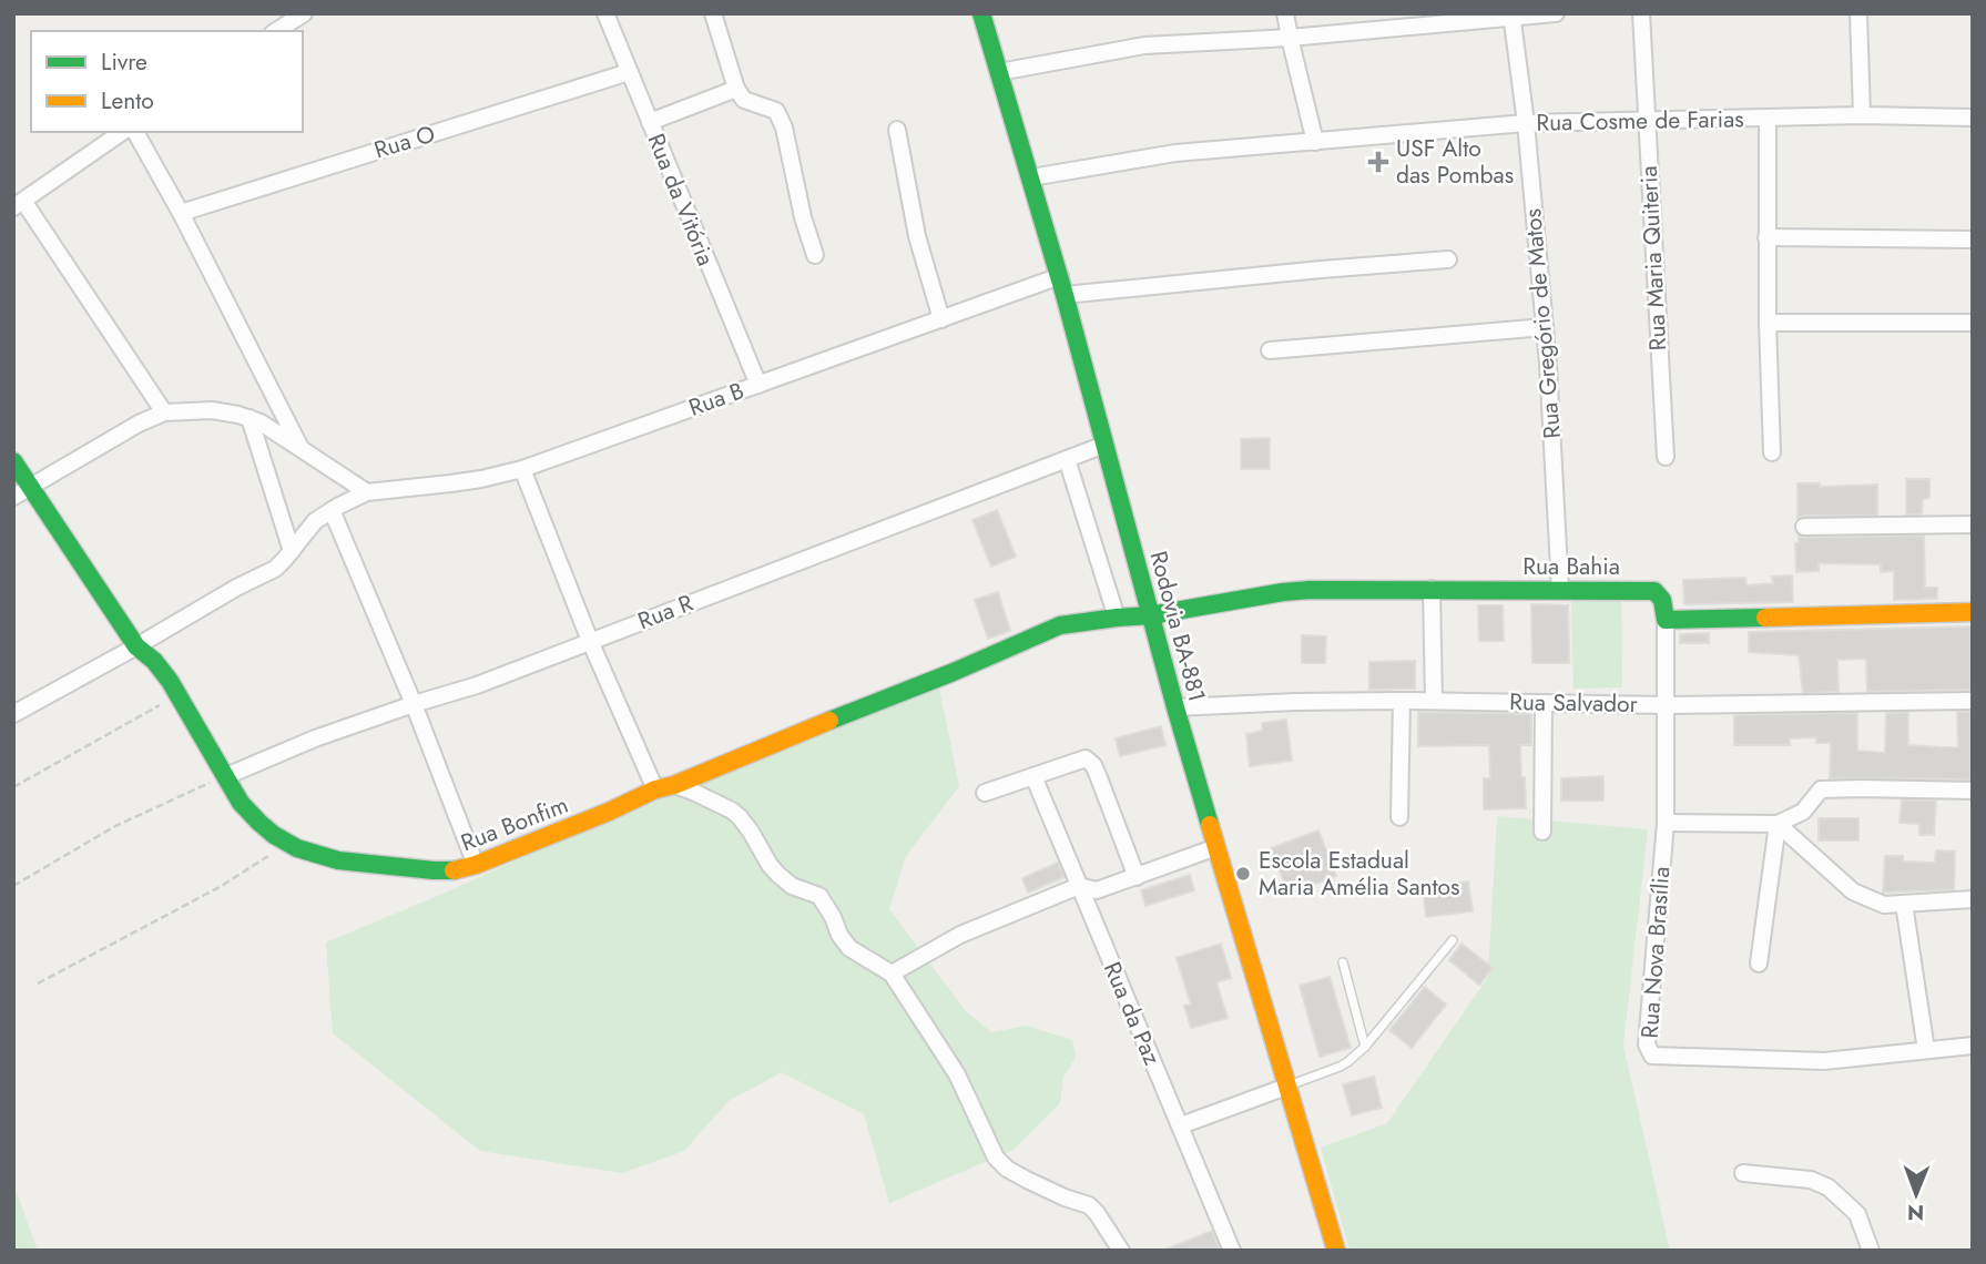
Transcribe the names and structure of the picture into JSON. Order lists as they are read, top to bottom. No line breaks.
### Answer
{"streets":{"street":["Rua Cosme de Farias","Rua O","Rua da Vitória","Rua Maria Quiteria","Rua Gregório de Matos","Rua B","Rua Bahia","Rua R","Rodovia BA-881","Rua Salvador","Rua Bonfim","Rua Nova Brasília","Rua da Paz"]},"crossings":[["Rua Cosme de Farias","Rua Maria Quiteria"],["Rua Cosme de Farias","Rua Gregório de Matos"],["Rua Cosme de Farias","Rodovia BA-881"],["Rua O","Rua da Vitória"],["Rua da Vitória","Rua B"],["Rua Gregório de Matos","Rua Bahia"],["Rua B","Rodovia BA-881"],["Rua Bahia","Rodovia BA-881"],["Rua Bahia","Rua Bonfim"],["Rua Bahia","Rua Nova Brasília"],["Rua R","Rodovia BA-881"],["Rua R","Rua Bonfim"],["Rodovia BA-881","Rua Salvador"],["Rodovia BA-881","Rua Bonfim"],["Rua Salvador","Rua Nova Brasília"]],"places":{"health":["USF Alto das Pombas"],"other":["Escola Estadual Maria Amélia Santos"]},"legend":["Livre","Lento"],"north":"bottom"}
